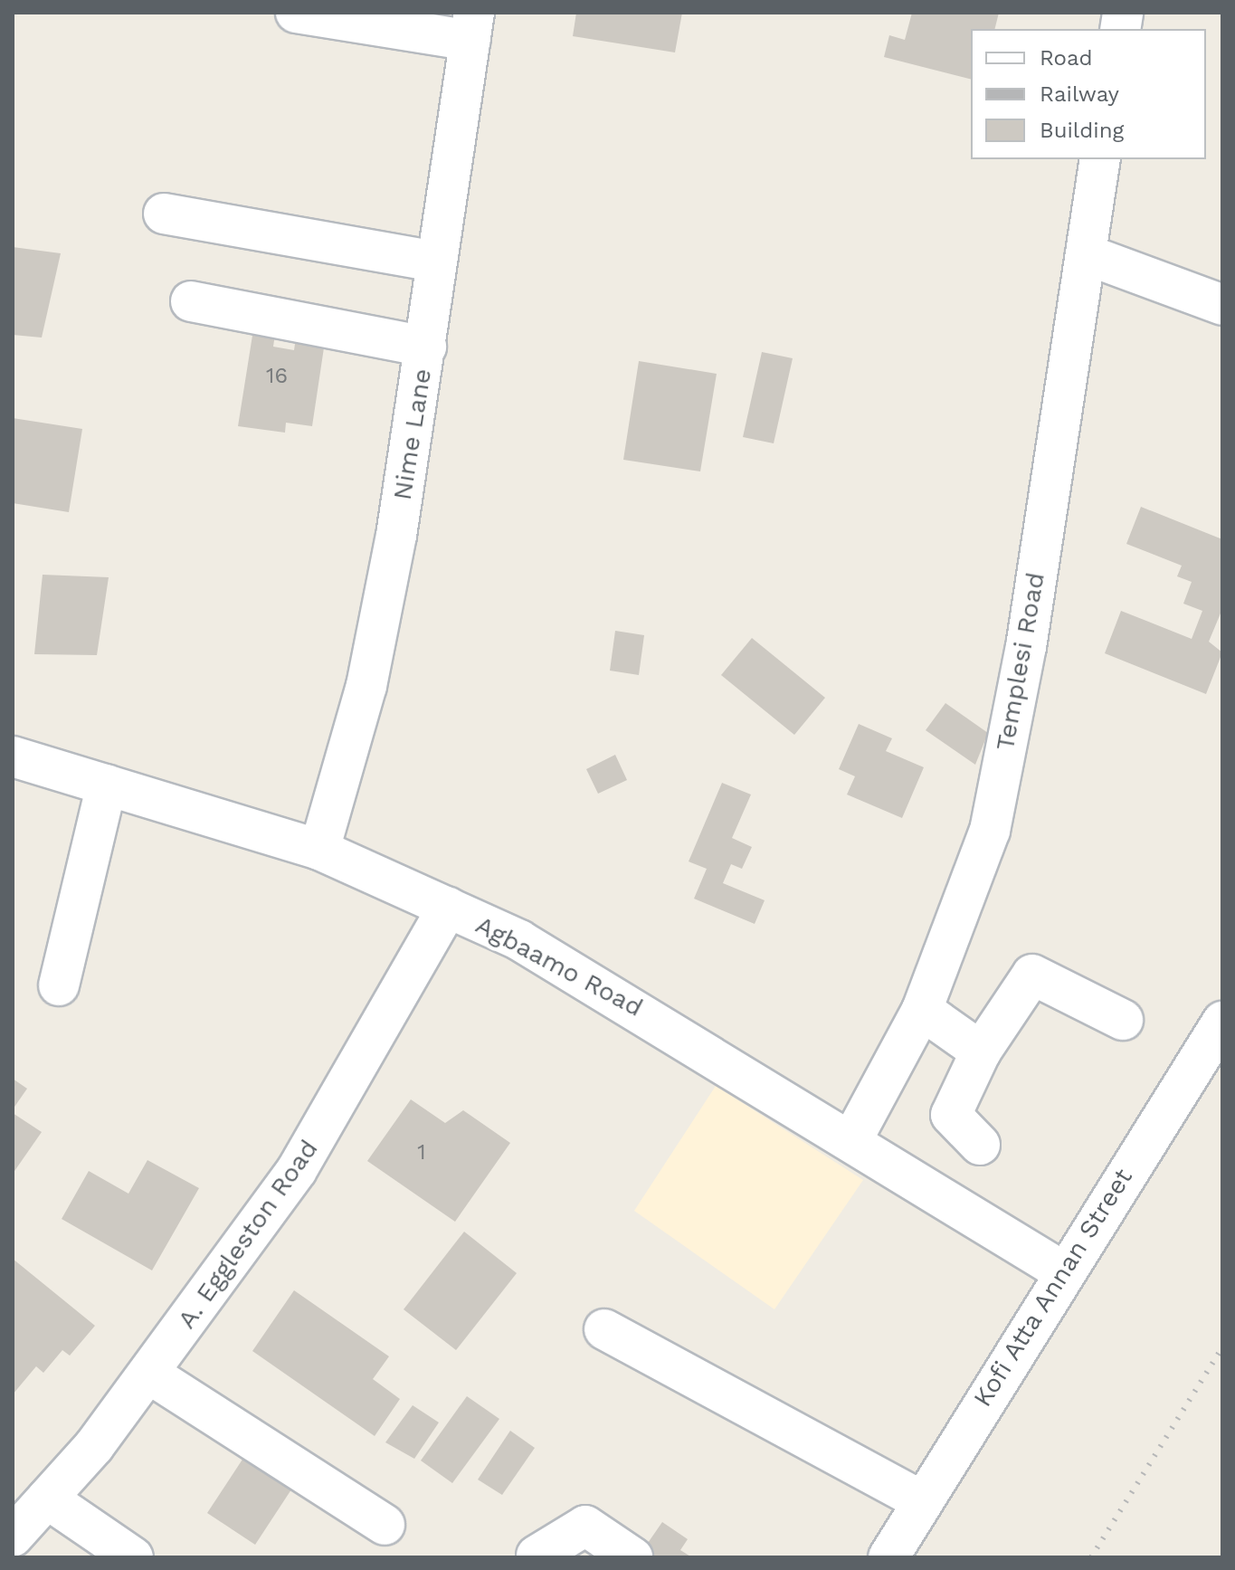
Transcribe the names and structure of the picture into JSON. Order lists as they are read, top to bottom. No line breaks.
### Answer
{"streets":{"street":["Nime Lane","Templesi Road","Agbaamo Road","A. Eggleston Road","Kofi Atta Annan Street"]},"crossings":[["Nime Lane","Agbaamo Road"],["Templesi Road","Agbaamo Road"],["Agbaamo Road","A. Eggleston Road"],["Agbaamo Road","Kofi Atta Annan Street"]],"house_numbers":["16","1"],"legend":["Road","Railway","Building"]}
